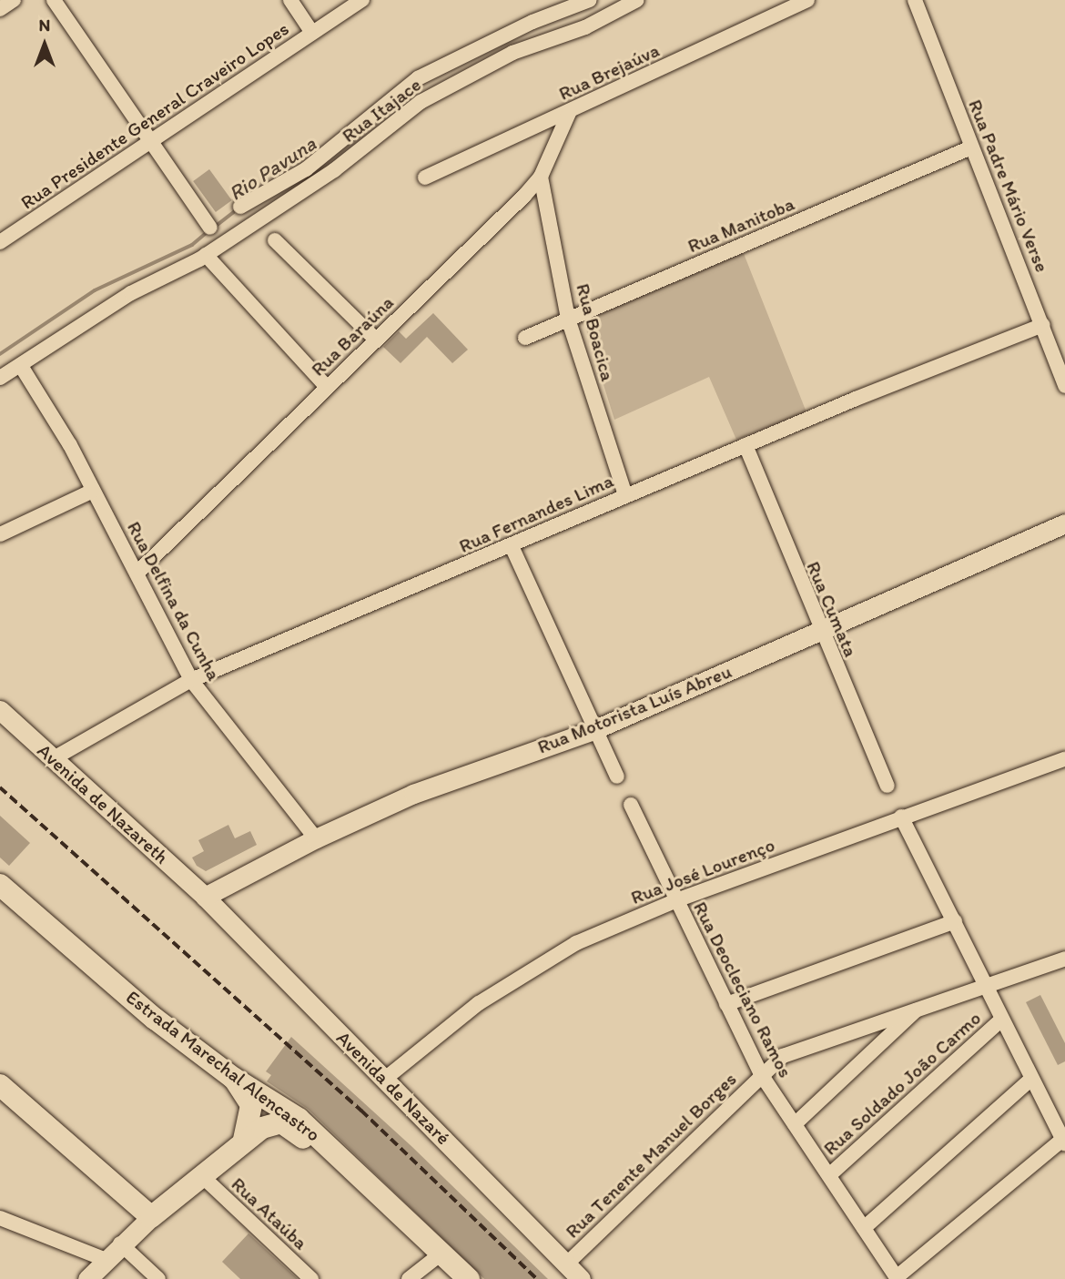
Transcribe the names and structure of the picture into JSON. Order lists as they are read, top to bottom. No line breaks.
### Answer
{"streets":{"main road":["Rua Motorista Luís Abreu","Avenida de Nazareth","Estrada Marechal Alencastro","Avenida de Nazaré"],"street":["Rua Brejaúva","Rua Itajace","Rua Presidente General Craveiro Lopes","Rua Padre Mário Verse","Rua Manitoba","Rua Boacica","Rua Baraúna","Rua Fernandes Lima","Rua Delfina da Cunha","Rua Cumata","Rua José Lourenço","Rua Deocleciano Ramos","Rua Soldado João Carmo","Rua Tenente Manuel Borges","Rua Ataúba"]},"crossings":[["Rua Brejaúva","Rua Baraúna"],["Rua Itajace","Rua Delfina da Cunha"],["Rua Padre Mário Verse","Rua Manitoba"],["Rua Padre Mário Verse","Rua Fernandes Lima"],["Rua Manitoba","Rua Boacica"],["Rua Boacica","Rua Baraúna"],["Rua Boacica","Rua Fernandes Lima"],["Rua Baraúna","Rua Delfina da Cunha"],["Rua Fernandes Lima","Rua Delfina da Cunha"],["Rua Fernandes Lima","Rua Cumata"],["Rua Fernandes Lima","Avenida de Nazareth"],["Rua Delfina da Cunha","Rua Motorista Luís Abreu"],["Rua Cumata","Rua Motorista Luís Abreu"],["Rua Motorista Luís Abreu","Avenida de Nazareth"],["Rua Motorista Luís Abreu","Avenida de Nazaré"],["Avenida de Nazareth","Avenida de Nazaré"],["Rua José Lourenço","Rua Deocleciano Ramos"],["Rua José Lourenço","Avenida de Nazaré"],["Rua Deocleciano Ramos","Rua Soldado João Carmo"],["Rua Deocleciano Ramos","Rua Tenente Manuel Borges"],["Estrada Marechal Alencastro","Rua Ataúba"],["Avenida de Nazaré","Rua Tenente Manuel Borges"]],"water":["Rio Pavuna"],"north":"top"}
